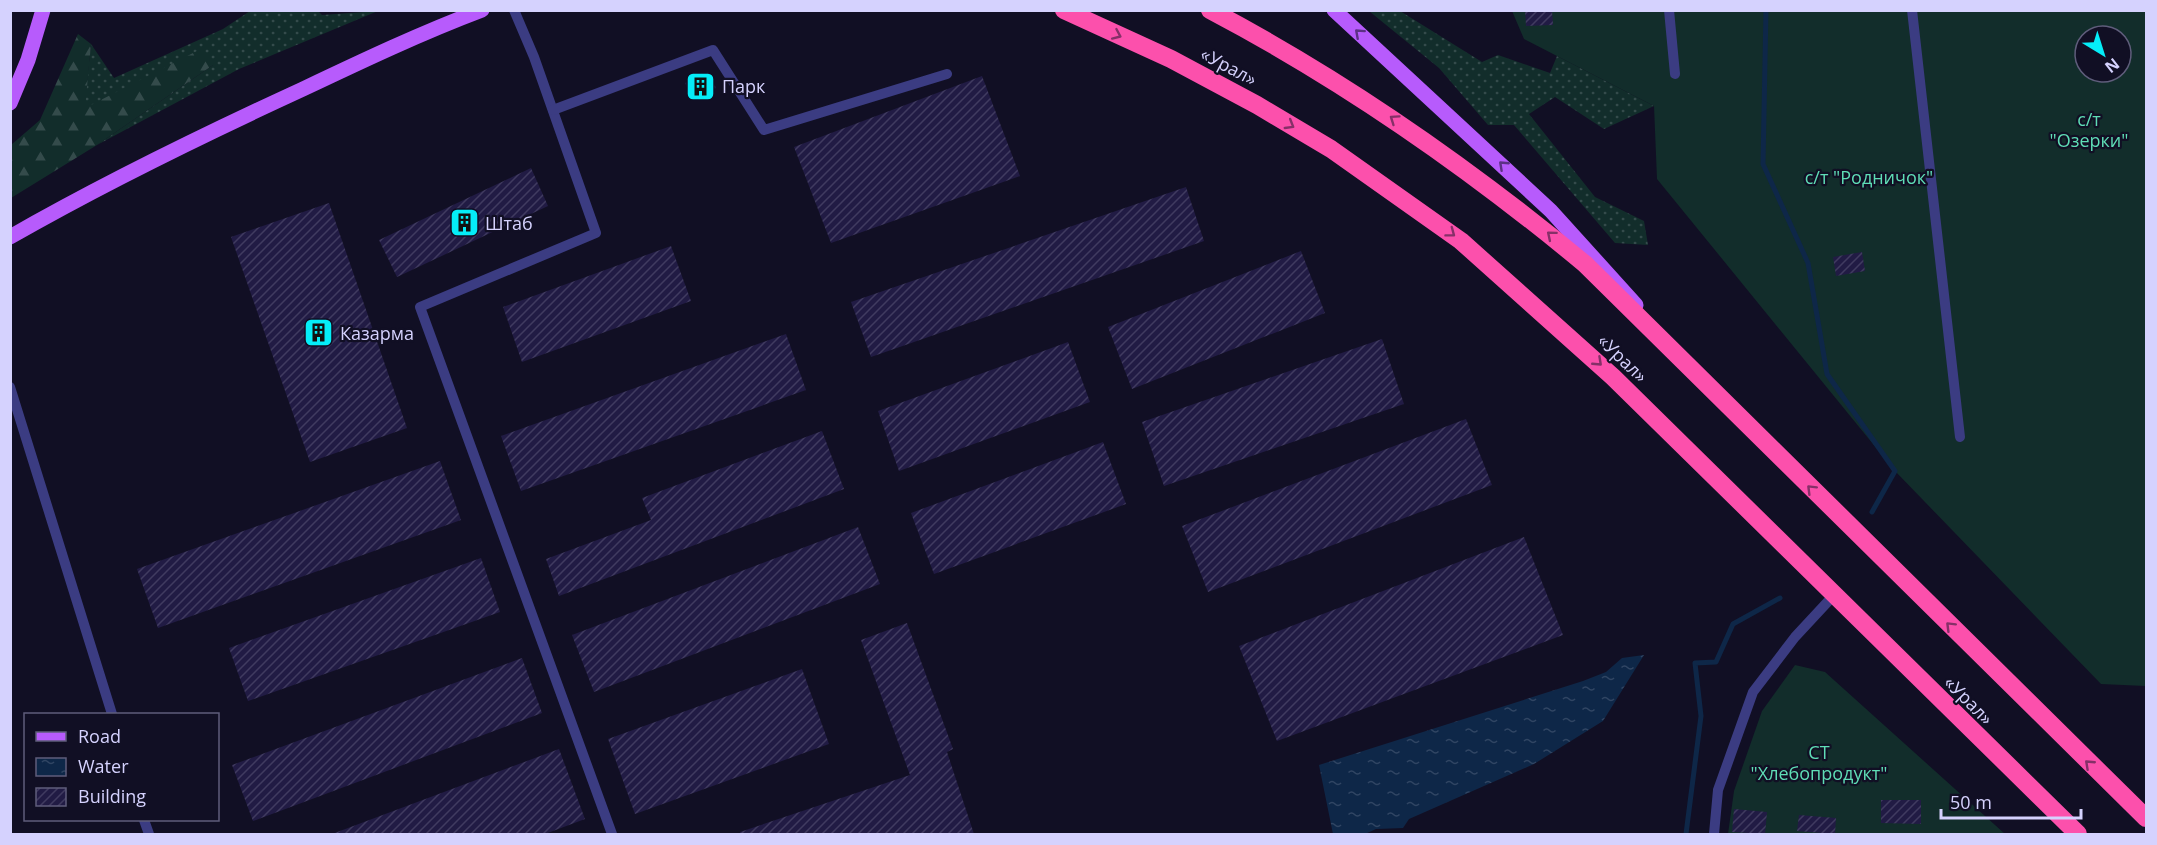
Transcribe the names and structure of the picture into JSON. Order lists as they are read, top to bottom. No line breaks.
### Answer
{"streets":{"highway":["«Урал»"]},"parks":["с/т \"Озерки\"","с/т \"Родничок\"","СТ \"Хлебопродукт\""],"places":{"building":["Парк","Штаб","Казарма"]},"legend":["Road","Water","Building"],"scale_bar":"50 m","north":"bottom right"}
